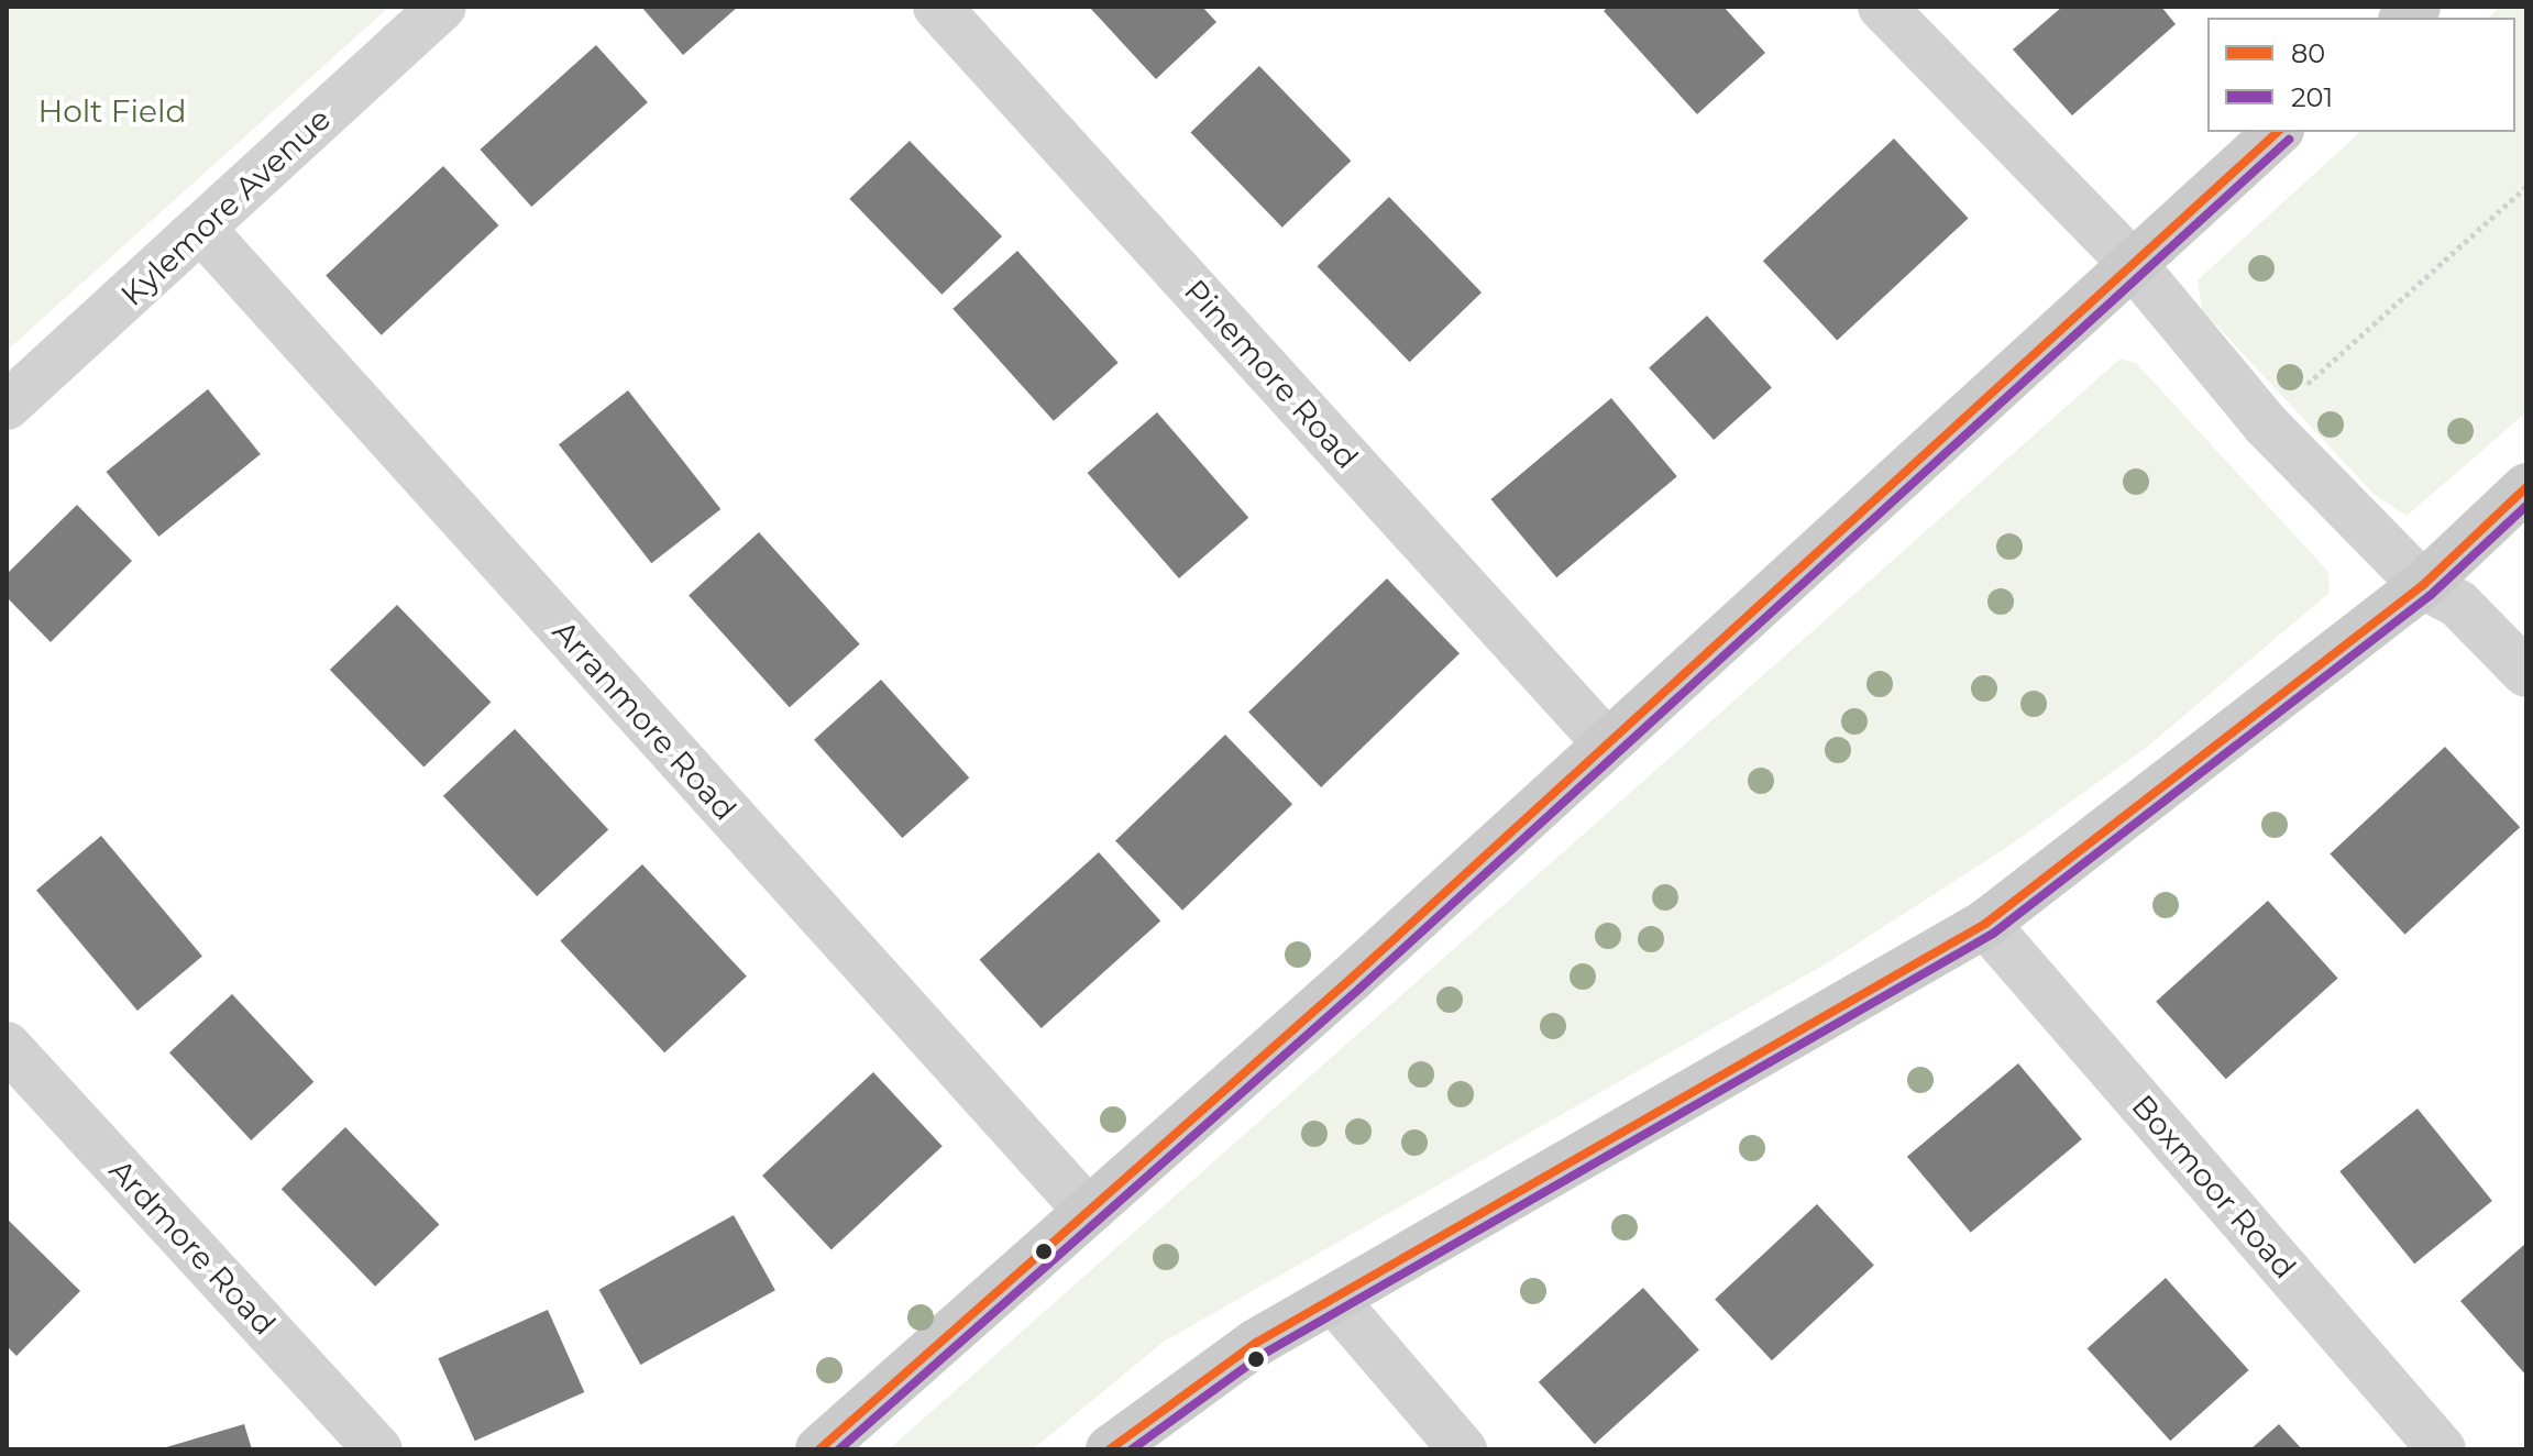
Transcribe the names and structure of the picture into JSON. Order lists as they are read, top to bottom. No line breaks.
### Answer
{"streets":{"street":["Kylemore Avenue","Pinemore Road","Arranmore Road","Boxmoor Road","Ardmore Road"]},"crossings":[["Kylemore Avenue","Arranmore Road"]],"parks":["Holt Field"],"lines":["transit line 80","transit line 201"],"legend":["80","201"]}
